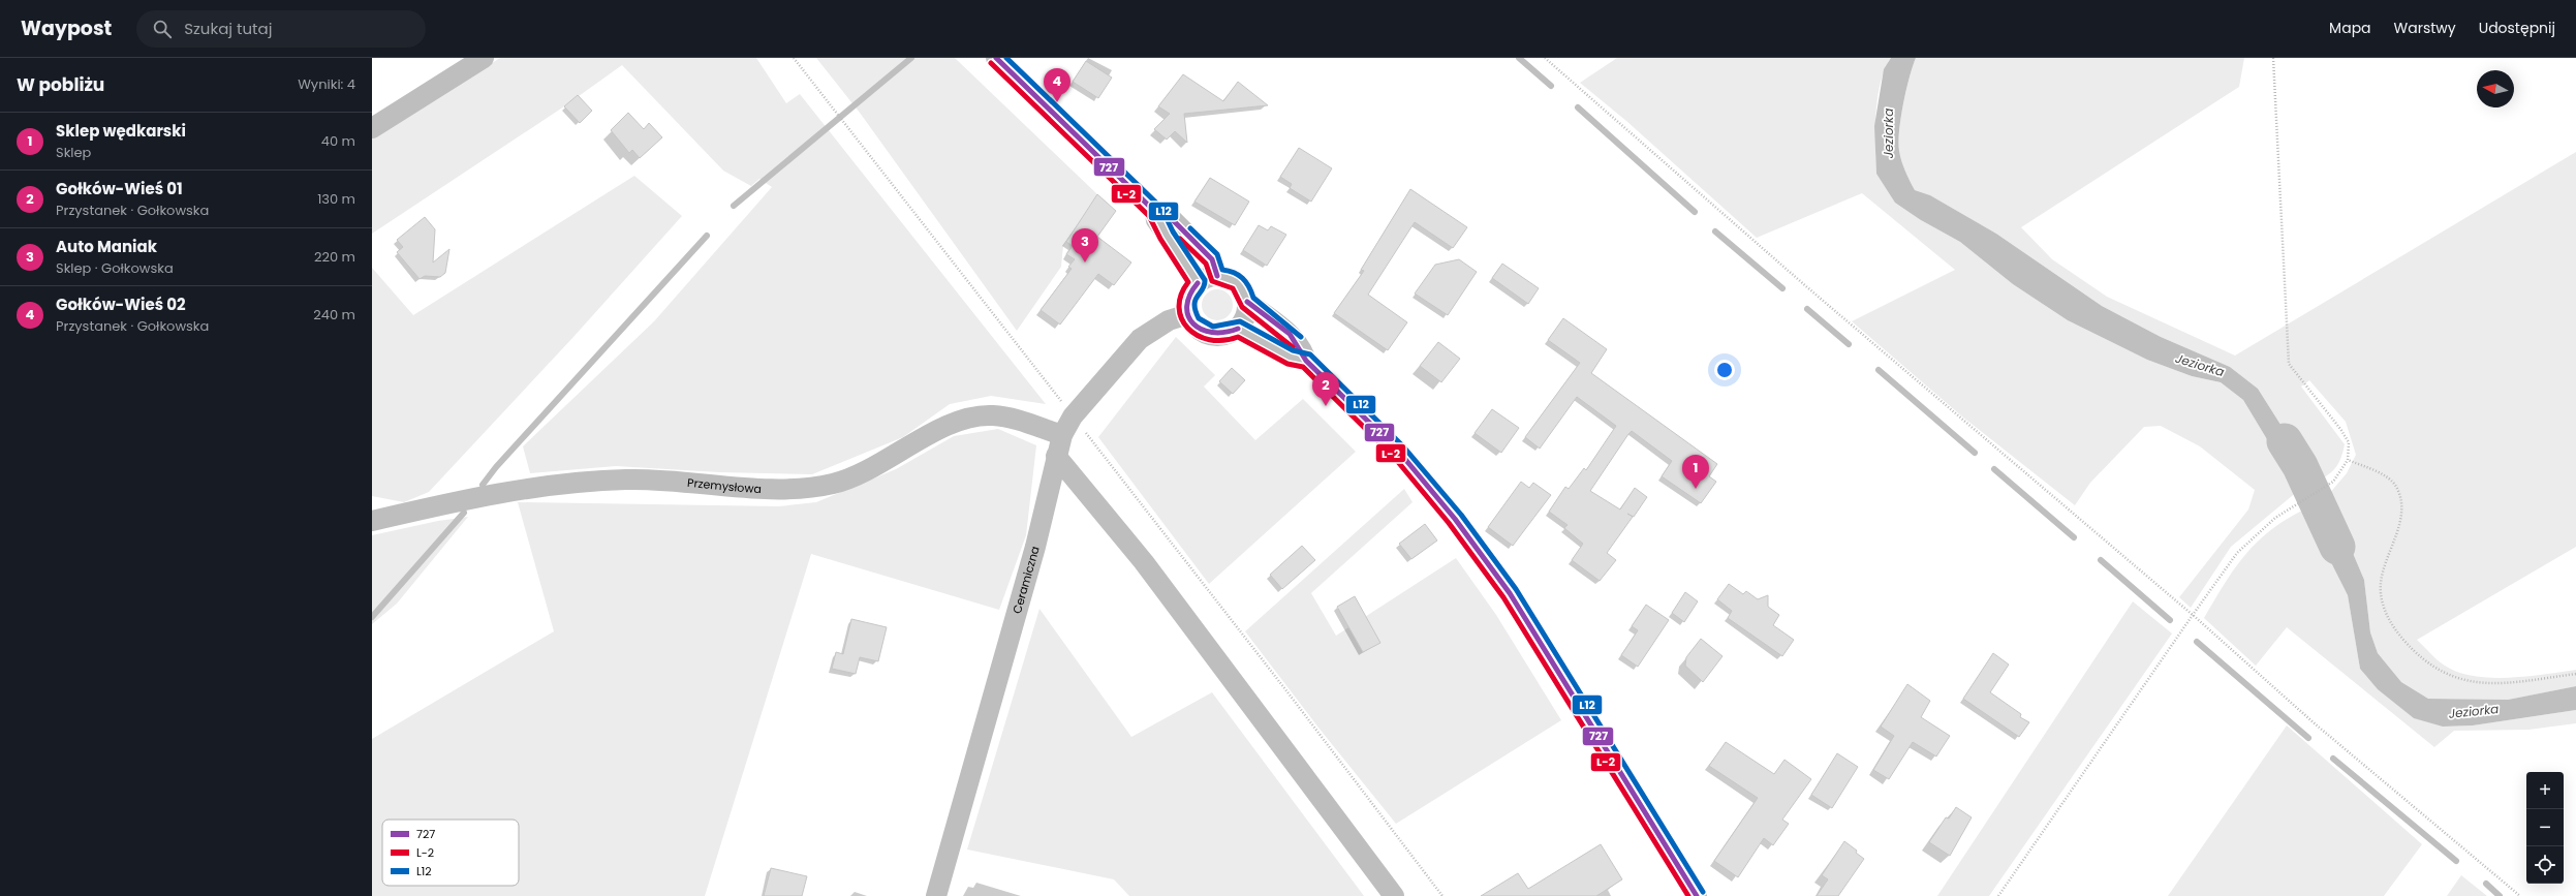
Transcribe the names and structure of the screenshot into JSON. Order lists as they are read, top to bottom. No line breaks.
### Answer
{"streets":{"street":["Przemysłowa","Ceramiczna"]},"crossings":[["Przemysłowa","Ceramiczna"]],"water":["Jeziorka"],"lines":["transit line 727","transit line L12","transit line L-2"],"legend":["727","L-2","L12"],"north":"left","page":{"header":"Waypost","search":"Szukaj tutaj","nav":["Mapa","Warstwy","Udostępnij"],"heading":["W pobliżu","Wyniki: 4"],"pins":["4","3","2","1"],"list":[{"mark":"1","name":"Sklep wędkarski","note":"Sklep","value":"40 m"},{"mark":"2","name":"Gołków-Wieś 01","note":"Przystanek · Gołkowska","value":"130 m"},{"mark":"3","name":"Auto Maniak","note":"Sklep · Gołkowska","value":"220 m"},{"mark":"4","name":"Gołków-Wieś 02","note":"Przystanek · Gołkowska","value":"240 m"}],"map_buttons":["+","−"]}}
